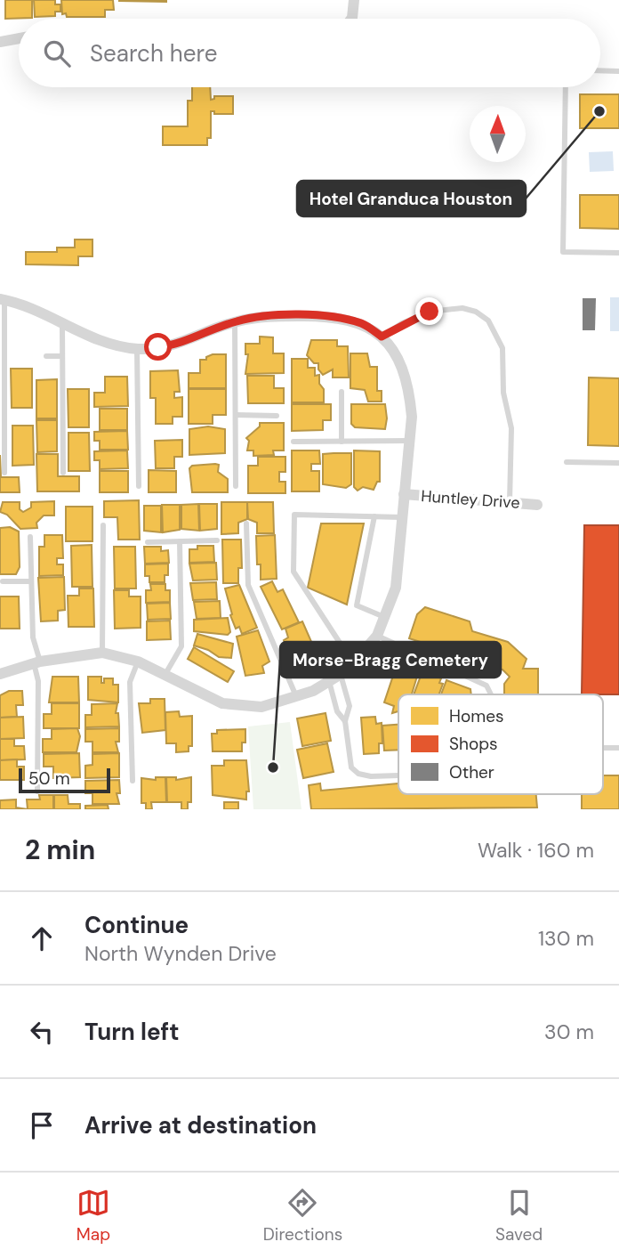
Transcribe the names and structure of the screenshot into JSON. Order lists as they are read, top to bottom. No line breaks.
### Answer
{"streets":{"street":["Huntley Drive"]},"places":["Hotel Granduca Houston","Morse-Bragg Cemetery"],"legend":["Homes","Shops","Other"],"scale_bar":"50 m","north":"top","page":{"search":"Search here","scale":"50 m","heading":["2 min","Walk · 160 m"],"list":[["Continue","North Wynden Drive","130 m"],["Turn left","30 m"],"Arrive at destination"],"nav":["Map","Directions","Saved"]}}
